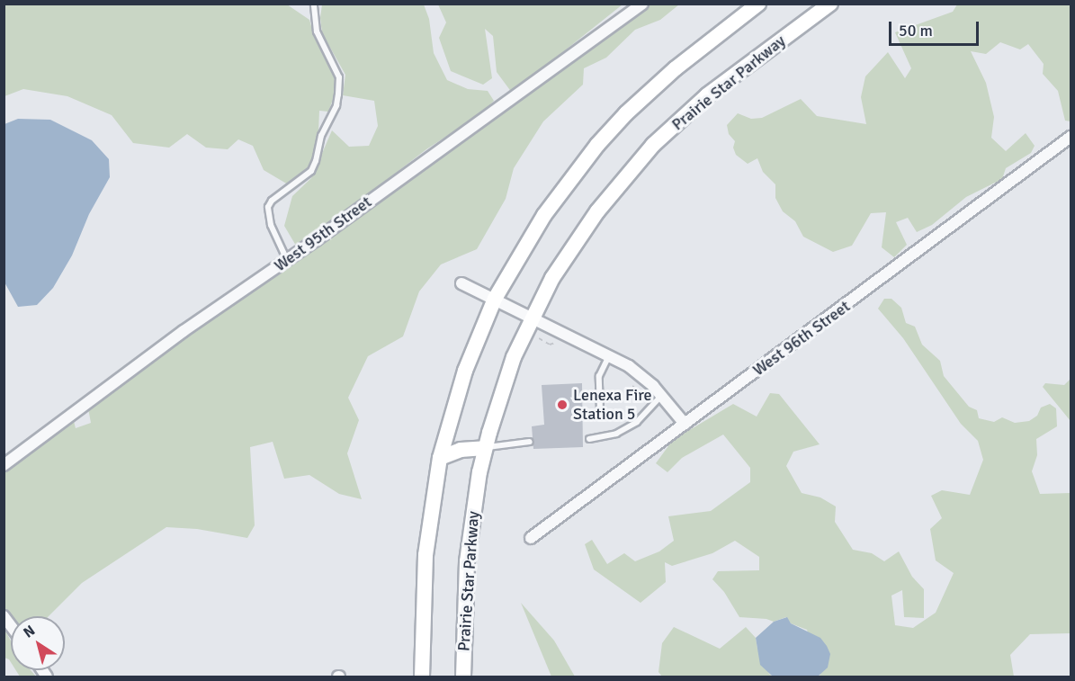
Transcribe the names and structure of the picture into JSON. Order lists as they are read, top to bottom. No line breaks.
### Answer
{"streets":{"main road":["Prairie Star Parkway"],"street":["West 95th Street","West 96th Street"]},"places":["Lenexa Fire Station 5"],"scale_bar":"50 m","north":"top left"}
